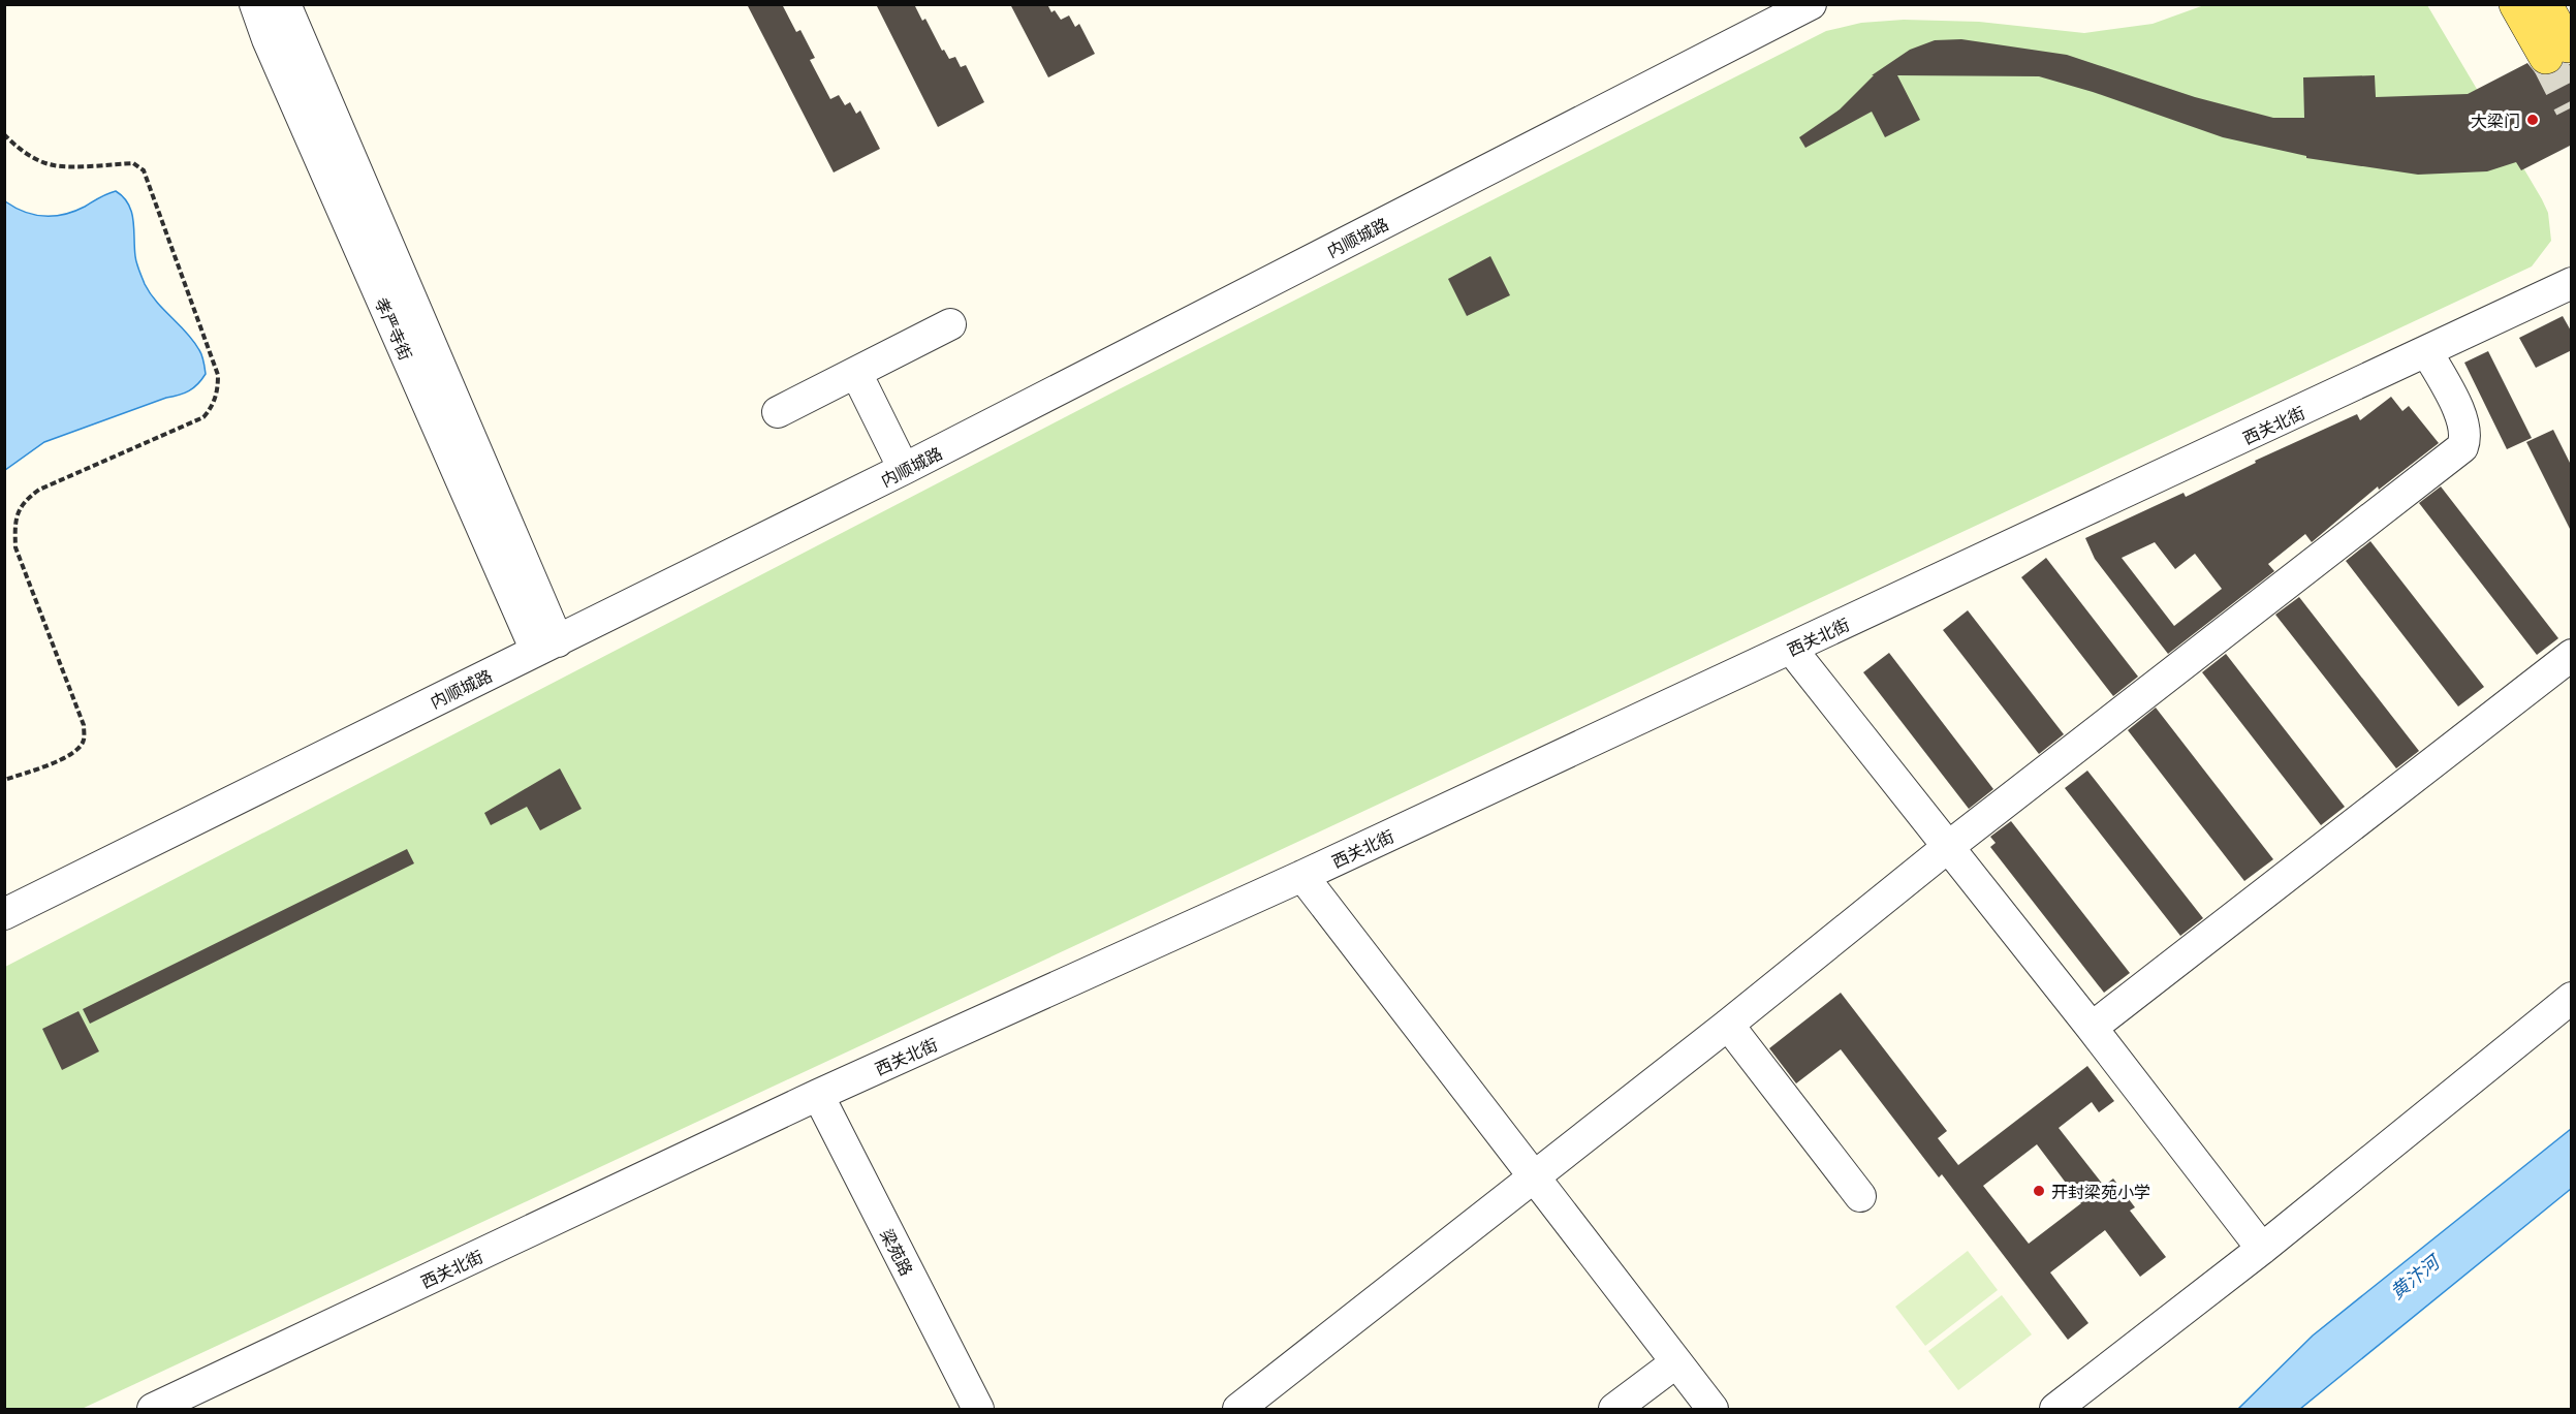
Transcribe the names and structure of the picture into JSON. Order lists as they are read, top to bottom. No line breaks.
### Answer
{"streets":{"street":["内顺城路","孝严寺街","西关北街","梁苑路"]},"crossings":[["内顺城路","孝严寺街"],["西关北街","梁苑路"]],"water":["黄汴河"],"places":["大梁门","开封梁苑小学"]}
